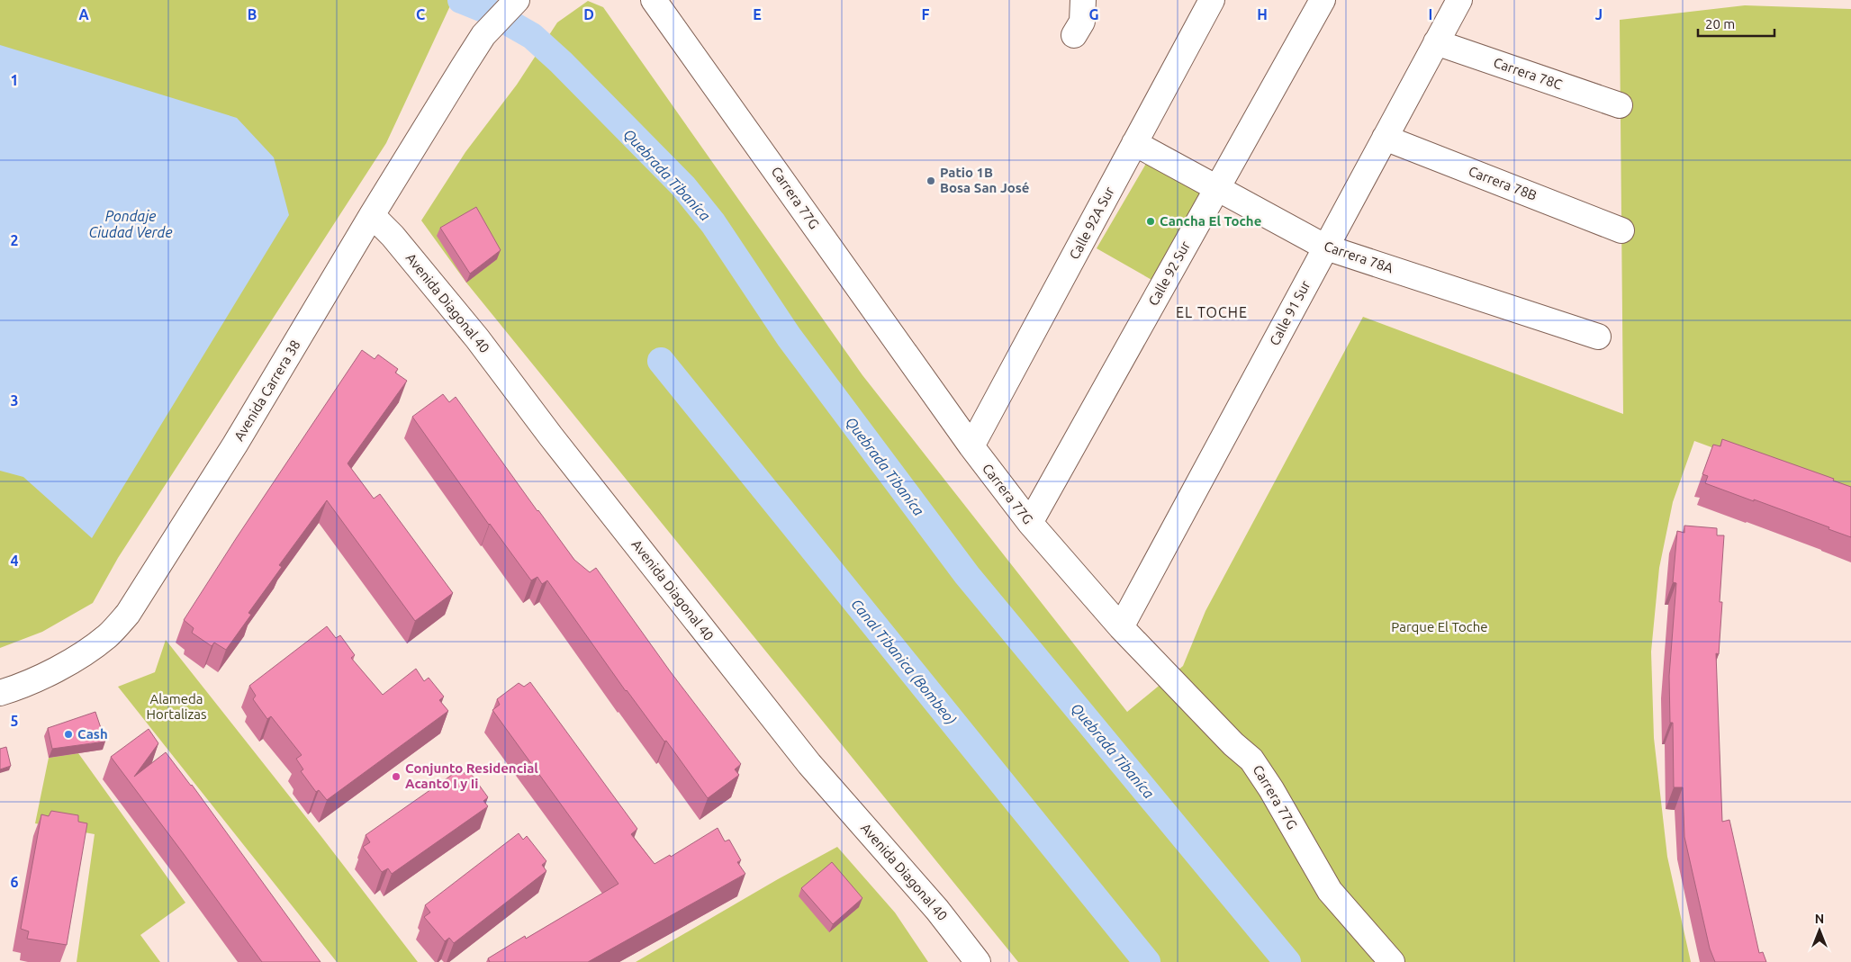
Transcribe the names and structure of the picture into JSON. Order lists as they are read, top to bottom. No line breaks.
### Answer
{"streets":{"street":["Carrera 78C","Carrera 78B","Carrera 77G","Calle 92A Sur","Carrera 78A","Calle 92 Sur","Avenida Diagonal 40","Calle 91 Sur","Avenida Carrera 38"]},"crossings":[["Carrera 78C","Calle 91 Sur"],["Carrera 78B","Calle 91 Sur"],["Carrera 77G","Calle 92A Sur"],["Carrera 77G","Calle 92 Sur"],["Carrera 77G","Calle 91 Sur"],["Calle 92A Sur","Carrera 78A"],["Carrera 78A","Calle 92 Sur"],["Carrera 78A","Calle 91 Sur"],["Avenida Diagonal 40","Avenida Carrera 38"]],"districts":["EL TOCHE"],"water":["Quebrada Tibaníca","Pondaje Ciudad Verde","Canal Tibanica (Bombeo)"],"parks":["Parque El Toche","Alameda Hortalizas"],"places":["Patio 1B Bosa San José","Cancha El Toche","Cash","Conjunto Residencial Acanto I y Ii"],"scale_bar":"20 m","north":"top","grid":{"columns":["A","B","C","D","E","F","G","H","I","J"],"rows":["1","2","3","4","5","6"]}}
